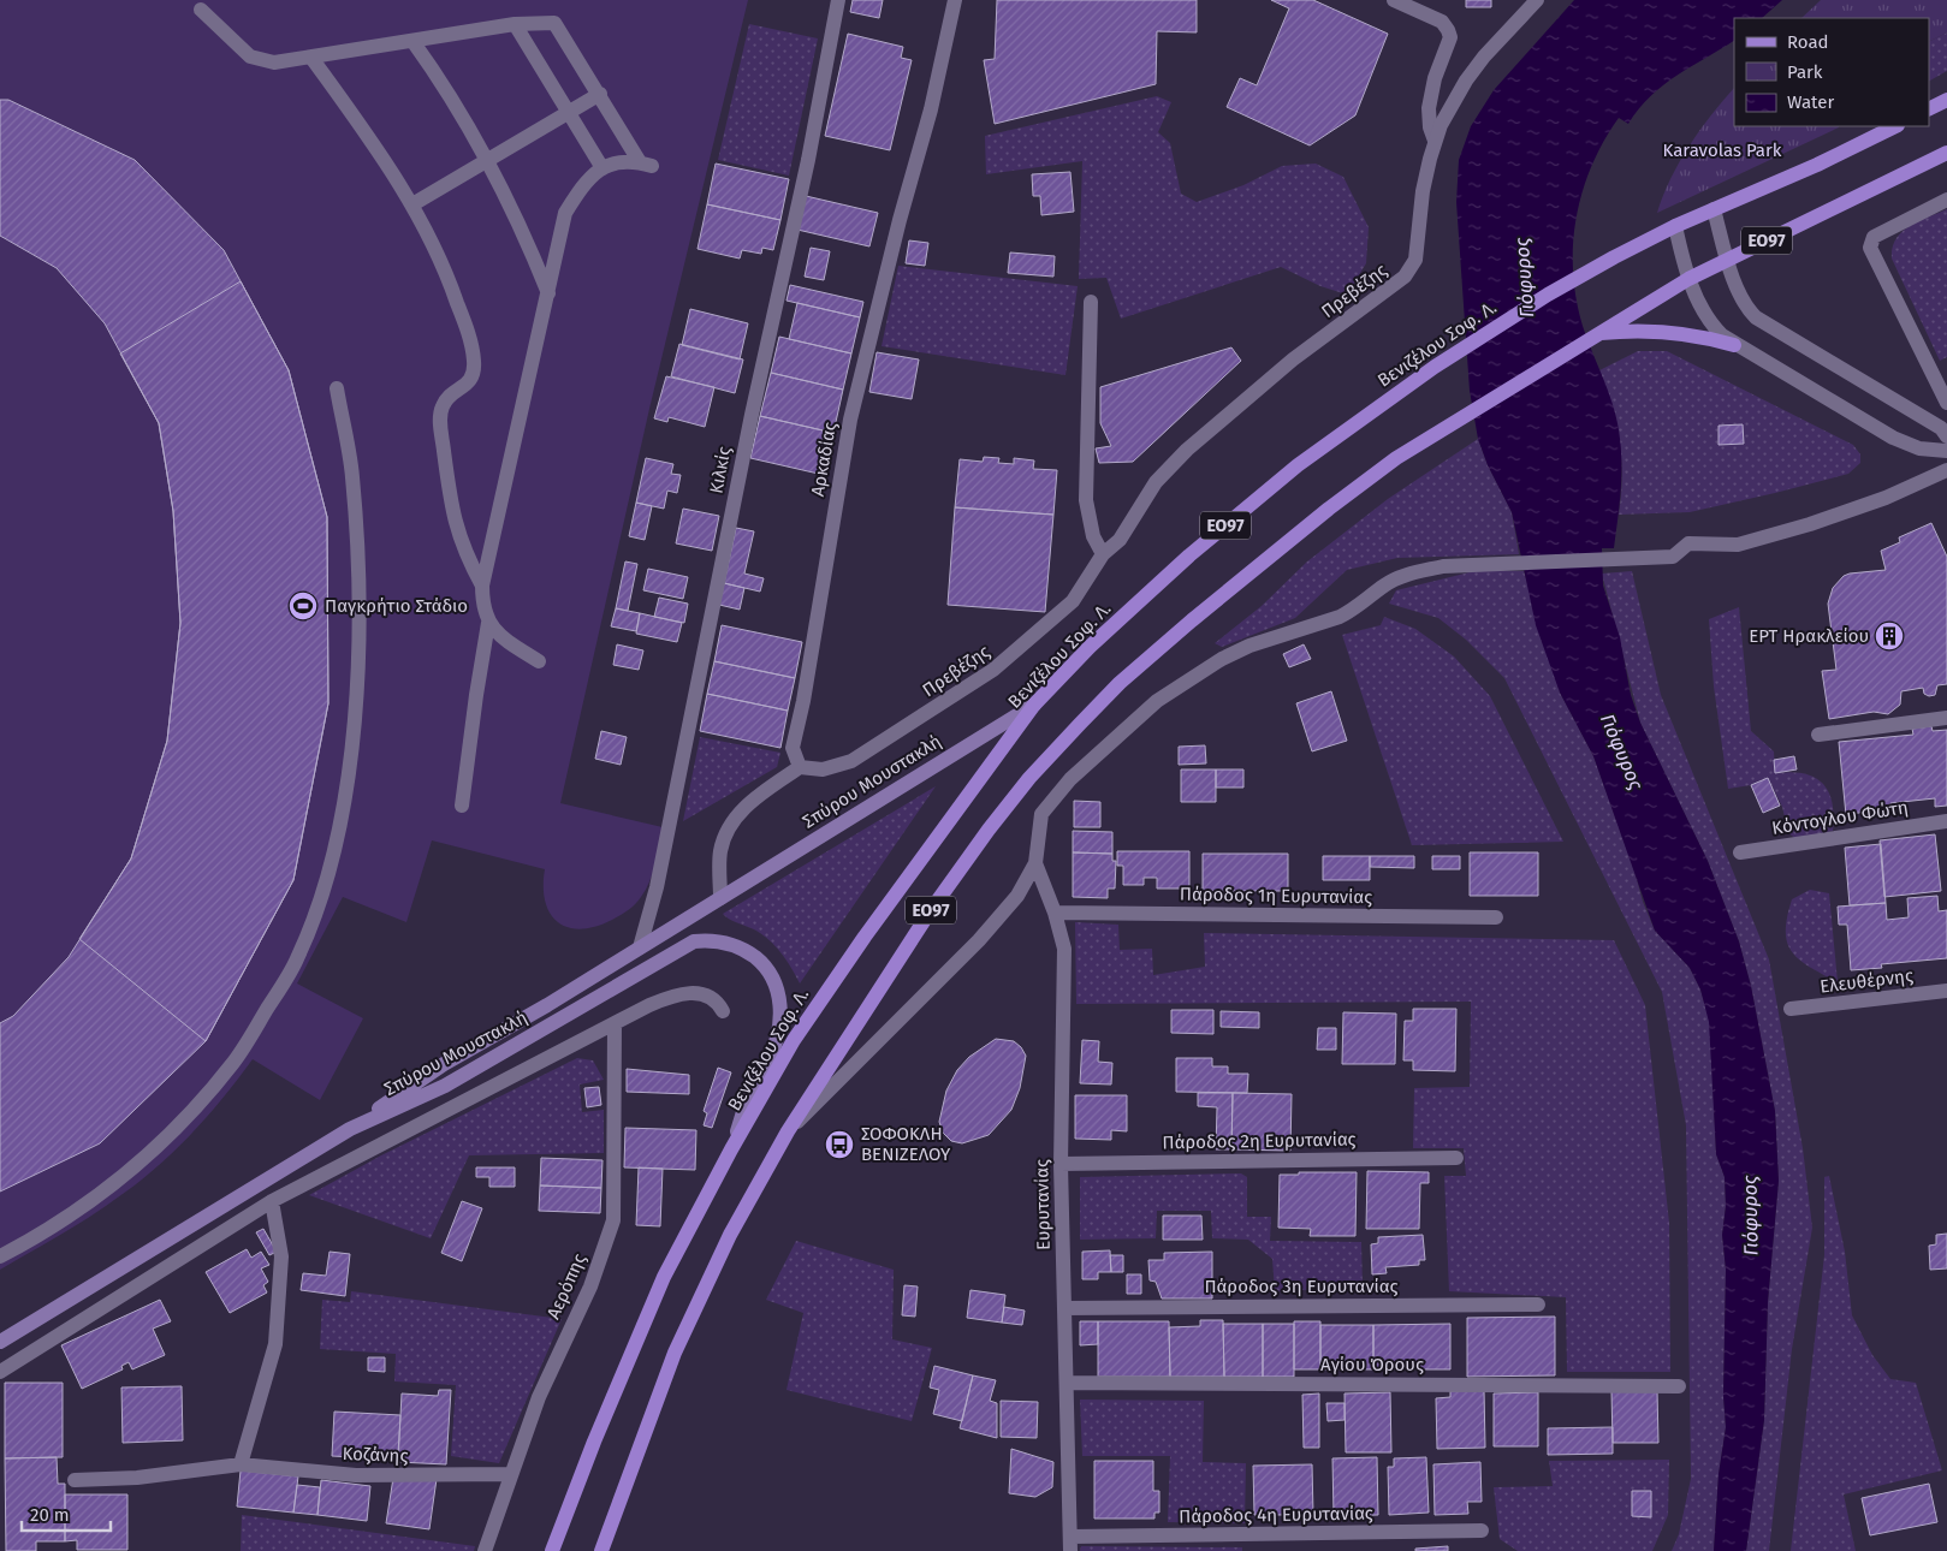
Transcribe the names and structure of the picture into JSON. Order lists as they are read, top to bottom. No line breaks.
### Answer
{"streets":{"main road":["ΕΟ97","Βενιζέλου Σοφ. Λ.","Σπύρου Μουστακλή"],"street":["Πρεβέζης","Αρκαδίας","Κιλκίς","Κόντογλου Φώτη","Πάροδος 1η Ευρυτανίας","Ελευθέρνης","Πάροδος 2η Ευρυτανίας","Ευρυτανίας","Αερόπης","Πάροδος 3η Ευρυτανίας","Αγίου Όρους","Κοζάνης","Πάροδος 4η Ευρυτανίας"]},"crossings":[["Πρεβέζης","Αρκαδίας"],["Βενιζέλου Σοφ. Λ.","Σπύρου Μουστακλή"],["Κιλκίς","Σπύρου Μουστακλή"],["Πάροδος 1η Ευρυτανίας","Ευρυτανίας"],["Πάροδος 2η Ευρυτανίας","Ευρυτανίας"],["Ευρυτανίας","Πάροδος 3η Ευρυτανίας"],["Ευρυτανίας","Αγίου Όρους"],["Ευρυτανίας","Πάροδος 4η Ευρυτανίας"],["Αερόπης","Κοζάνης"]],"water":["Γιόφυρος"],"parks":["Karavolas Park"],"places":{"sports":["Παγκρήτιο Στάδιο"],"building":["ΕΡΤ Ηρακλείου"],"bus stop":["ΣΟΦΟΚΛΗ ΒΕΝΙΖΕΛΟΥ"]},"legend":["Road","Park","Water"],"scale_bar":"20 m"}
